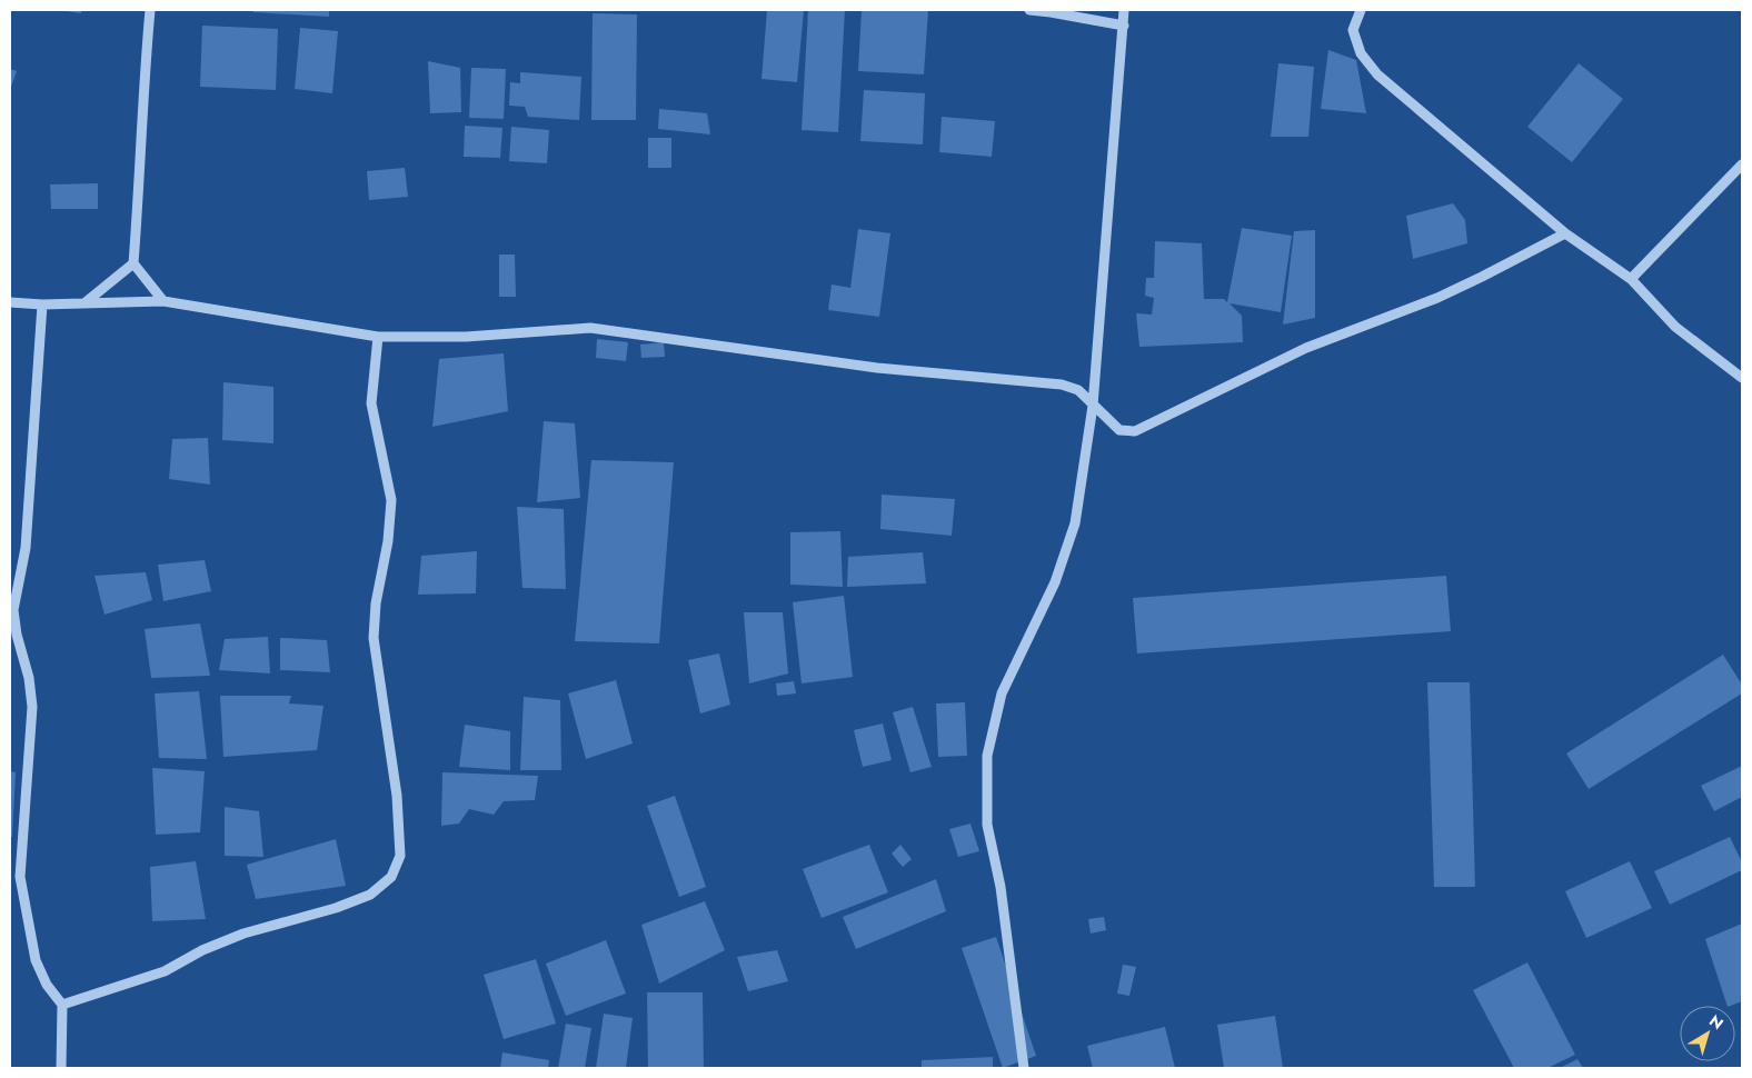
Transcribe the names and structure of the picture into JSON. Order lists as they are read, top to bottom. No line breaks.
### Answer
{"north":"top right"}
